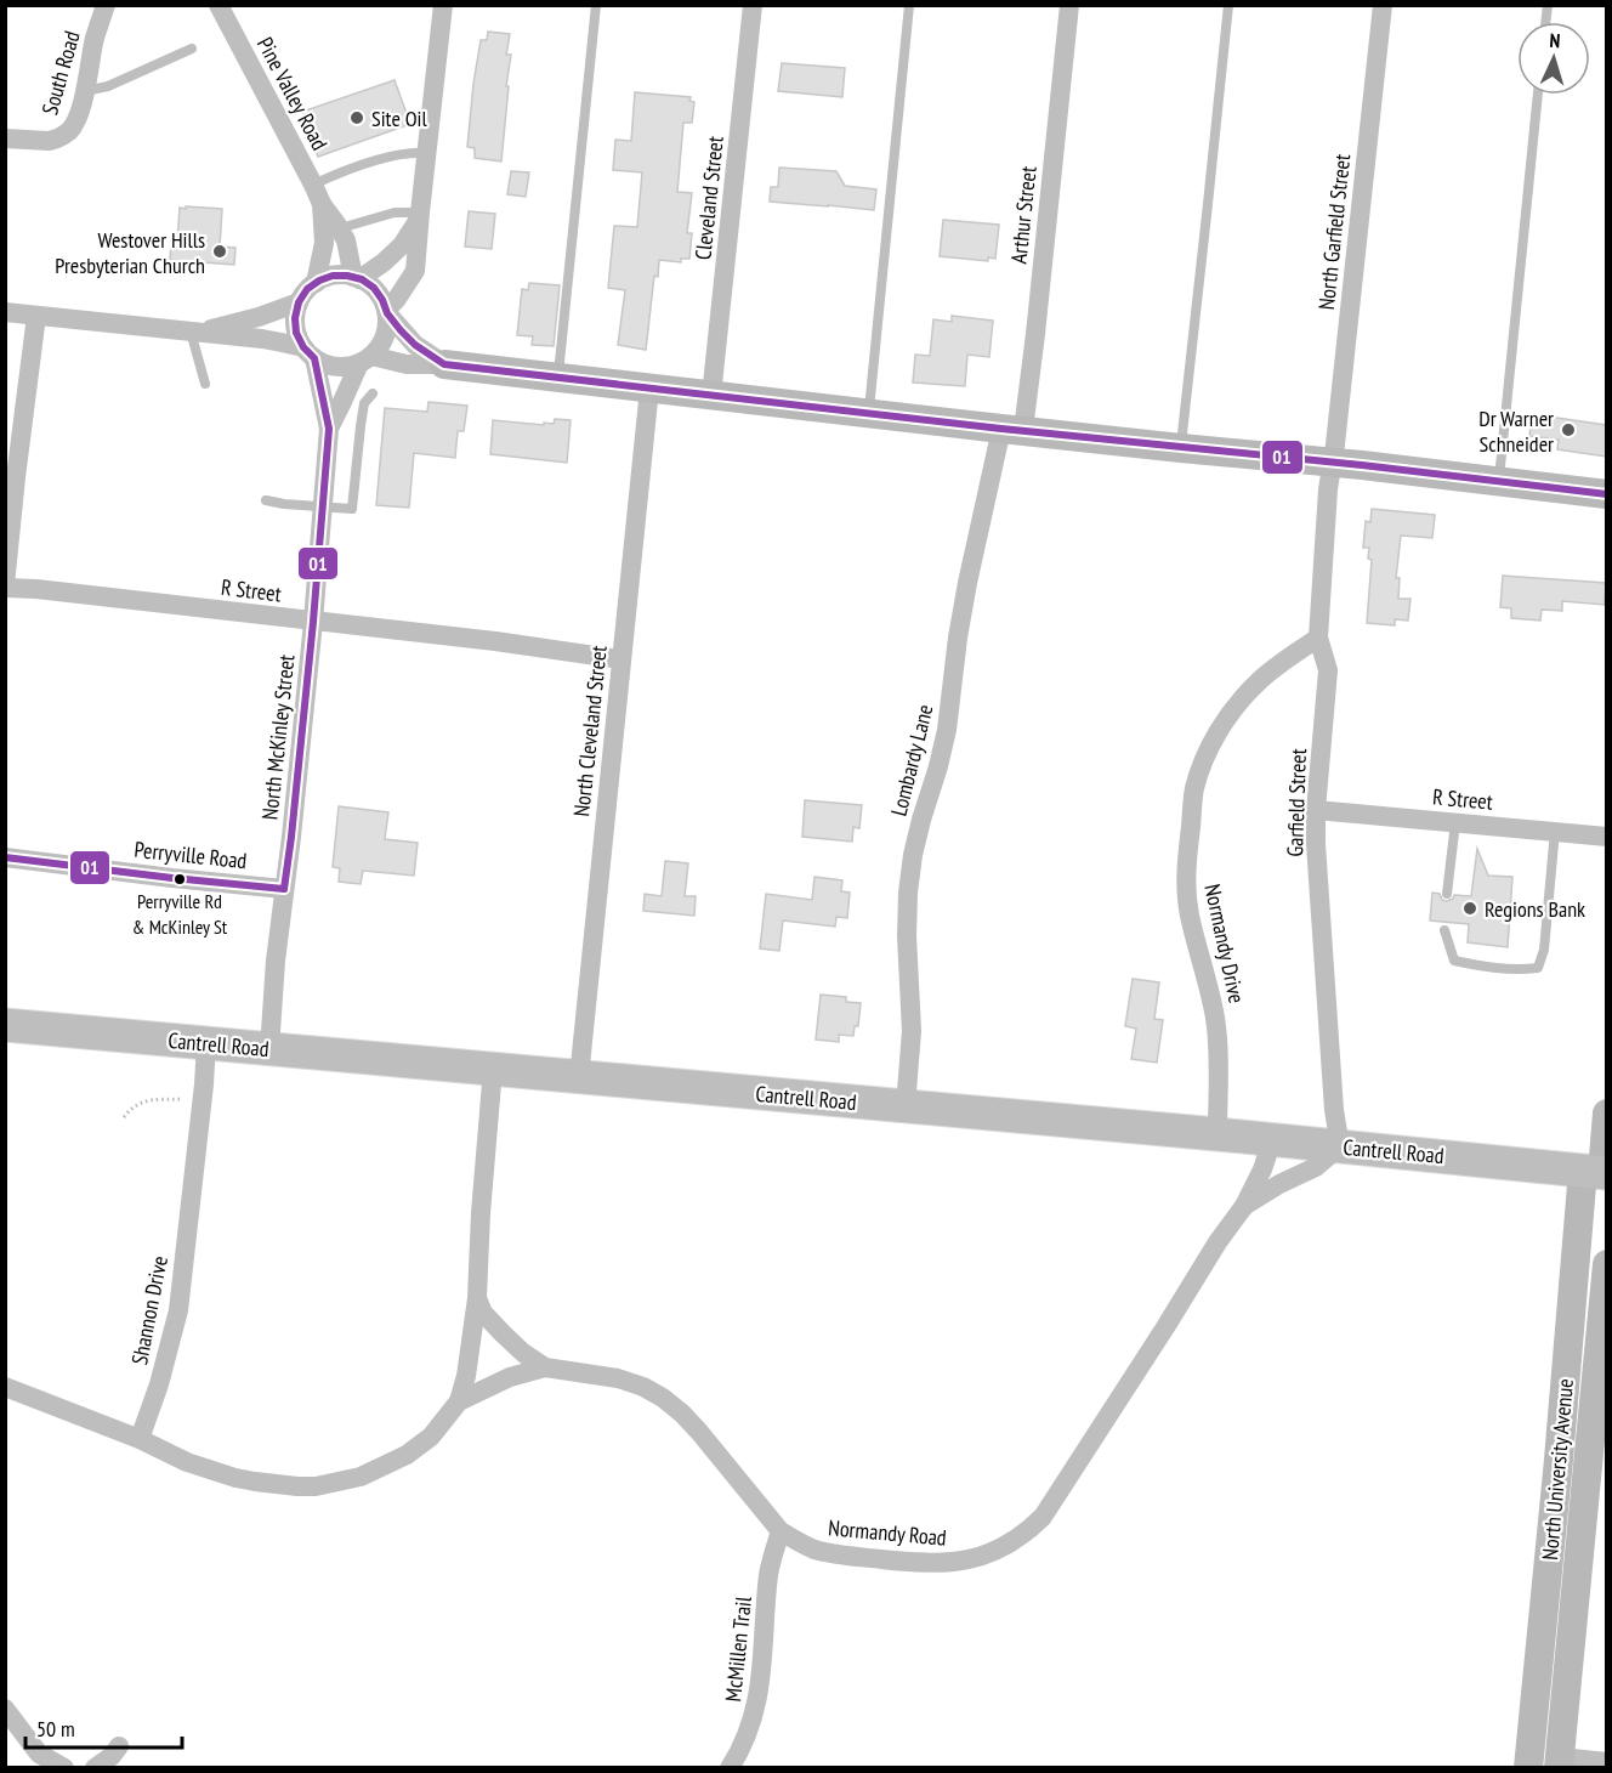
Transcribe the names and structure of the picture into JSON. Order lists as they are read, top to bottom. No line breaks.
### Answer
{"streets":{"main road":["Cantrell Road"],"street":["South Road","Pine Valley Road","Cleveland Street","Arthur Street","North Garfield Street","R Street","North Cleveland Street","North McKinley Street","Lombardy Lane","Garfield Street","Perryville Road","Normandy Drive","Shannon Drive","North University Avenue","Normandy Road","McMillen Trail"]},"crossings":[["Arthur Street","Lombardy Lane"],["North Garfield Street","Garfield Street"],["R Street","North Cleveland Street"],["R Street","North McKinley Street"],["R Street","Garfield Street"],["North Cleveland Street","Cantrell Road"],["North McKinley Street","Perryville Road"],["North McKinley Street","Cantrell Road"],["Lombardy Lane","Cantrell Road"],["Garfield Street","Normandy Drive"],["Garfield Street","Cantrell Road"],["Garfield Street","Normandy Road"],["Normandy Drive","Cantrell Road"],["Cantrell Road","Shannon Drive"],["Cantrell Road","North University Avenue"],["Cantrell Road","Normandy Road"],["Normandy Road","McMillen Trail"]],"places":["Site Oil","Westover Hills Presbyterian Church","Dr Warner Schneider","Perryville Rd & McKinley St","Regions Bank"],"lines":["transit line 01"],"scale_bar":"50 m","north":"top"}
